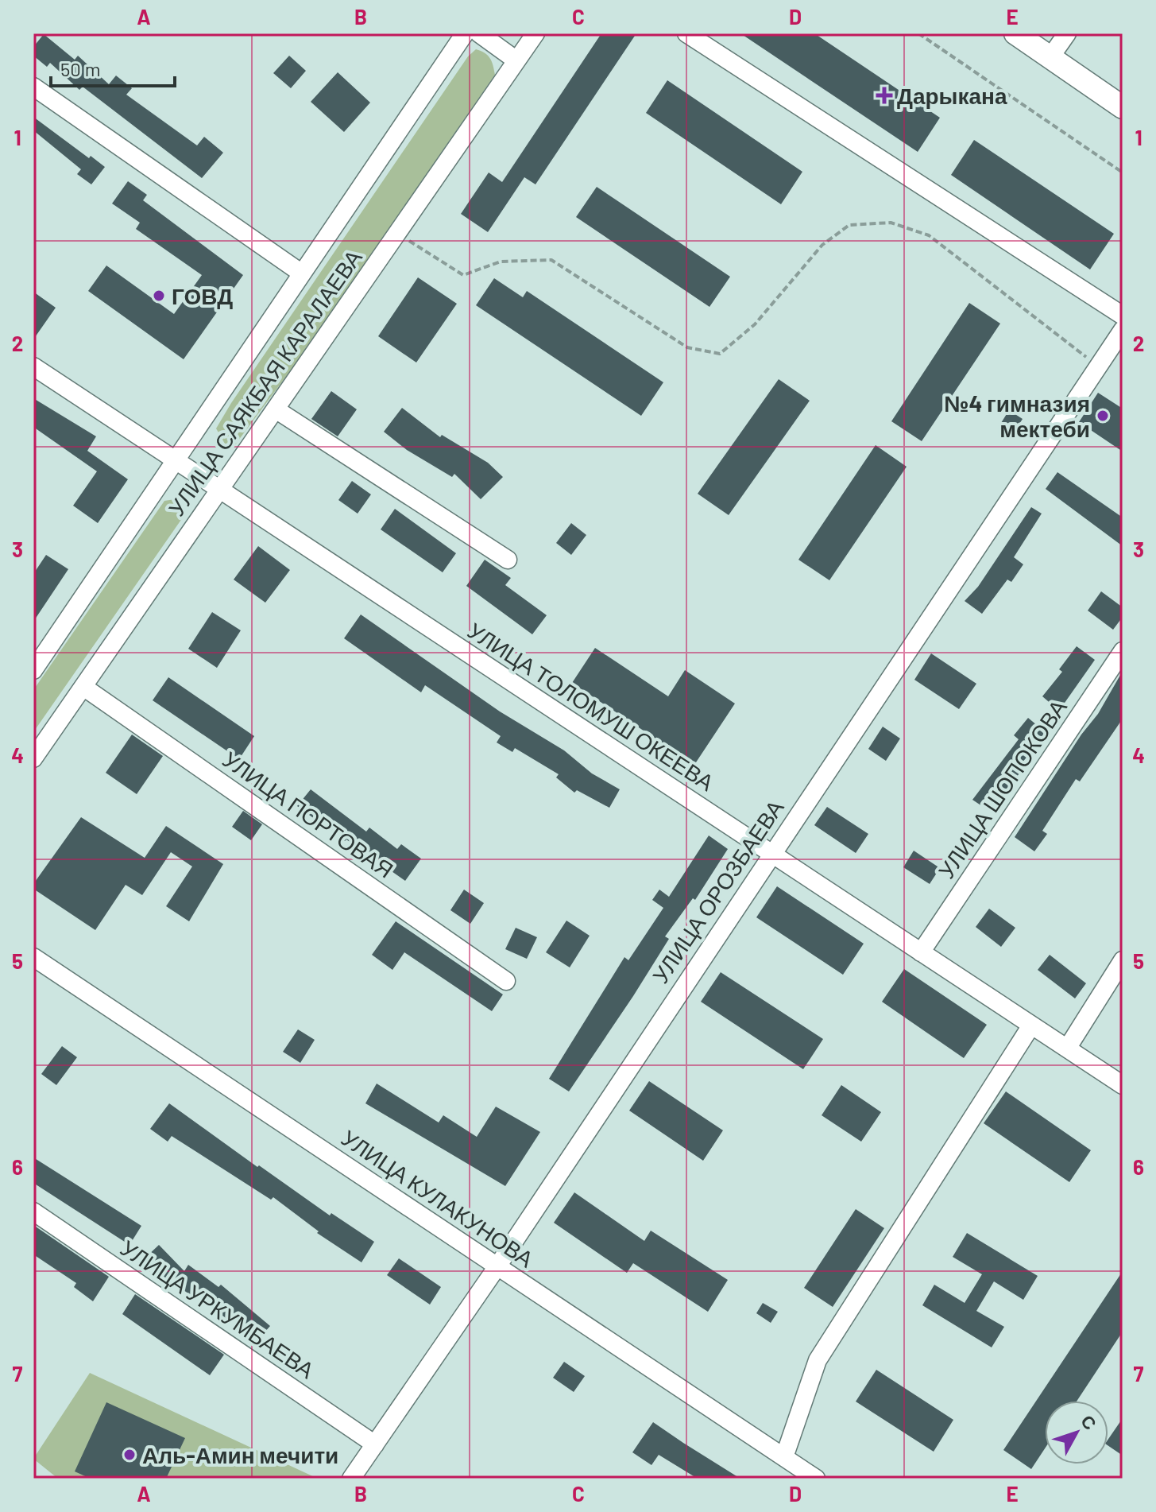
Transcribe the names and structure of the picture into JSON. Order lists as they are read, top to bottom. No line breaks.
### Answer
{"streets":{"street":["УЛИЦА САЯКБАЯ КАРАЛАЕВА","УЛИЦА ТОЛОМУШ ОКЕЕВА","УЛИЦА ШОПОКОВА","УЛИЦА ПОРТОВАЯ","УЛИЦА ОРОЗБАЕВА","УЛИЦА КУЛАКУНОВА","УЛИЦА УРКУМБАЕВА"]},"crossings":[["УЛИЦА САЯКБАЯ КАРАЛАЕВА","УЛИЦА ТОЛОМУШ ОКЕЕВА"],["УЛИЦА САЯКБАЯ КАРАЛАЕВА","УЛИЦА ПОРТОВАЯ"],["УЛИЦА ТОЛОМУШ ОКЕЕВА","УЛИЦА ШОПОКОВА"],["УЛИЦА ТОЛОМУШ ОКЕЕВА","УЛИЦА ОРОЗБАЕВА"],["УЛИЦА ОРОЗБАЕВА","УЛИЦА КУЛАКУНОВА"],["УЛИЦА ОРОЗБАЕВА","УЛИЦА УРКУМБАЕВА"]],"places":{"health":["Дарыкана"],"other":["ГОВД","№4 гимназия мектеби","Аль-Амин мечити"]},"scale_bar":"50 m","north":"top right","grid":{"columns":["A","B","C","D","E"],"rows":["1","2","3","4","5","6","7"]}}
